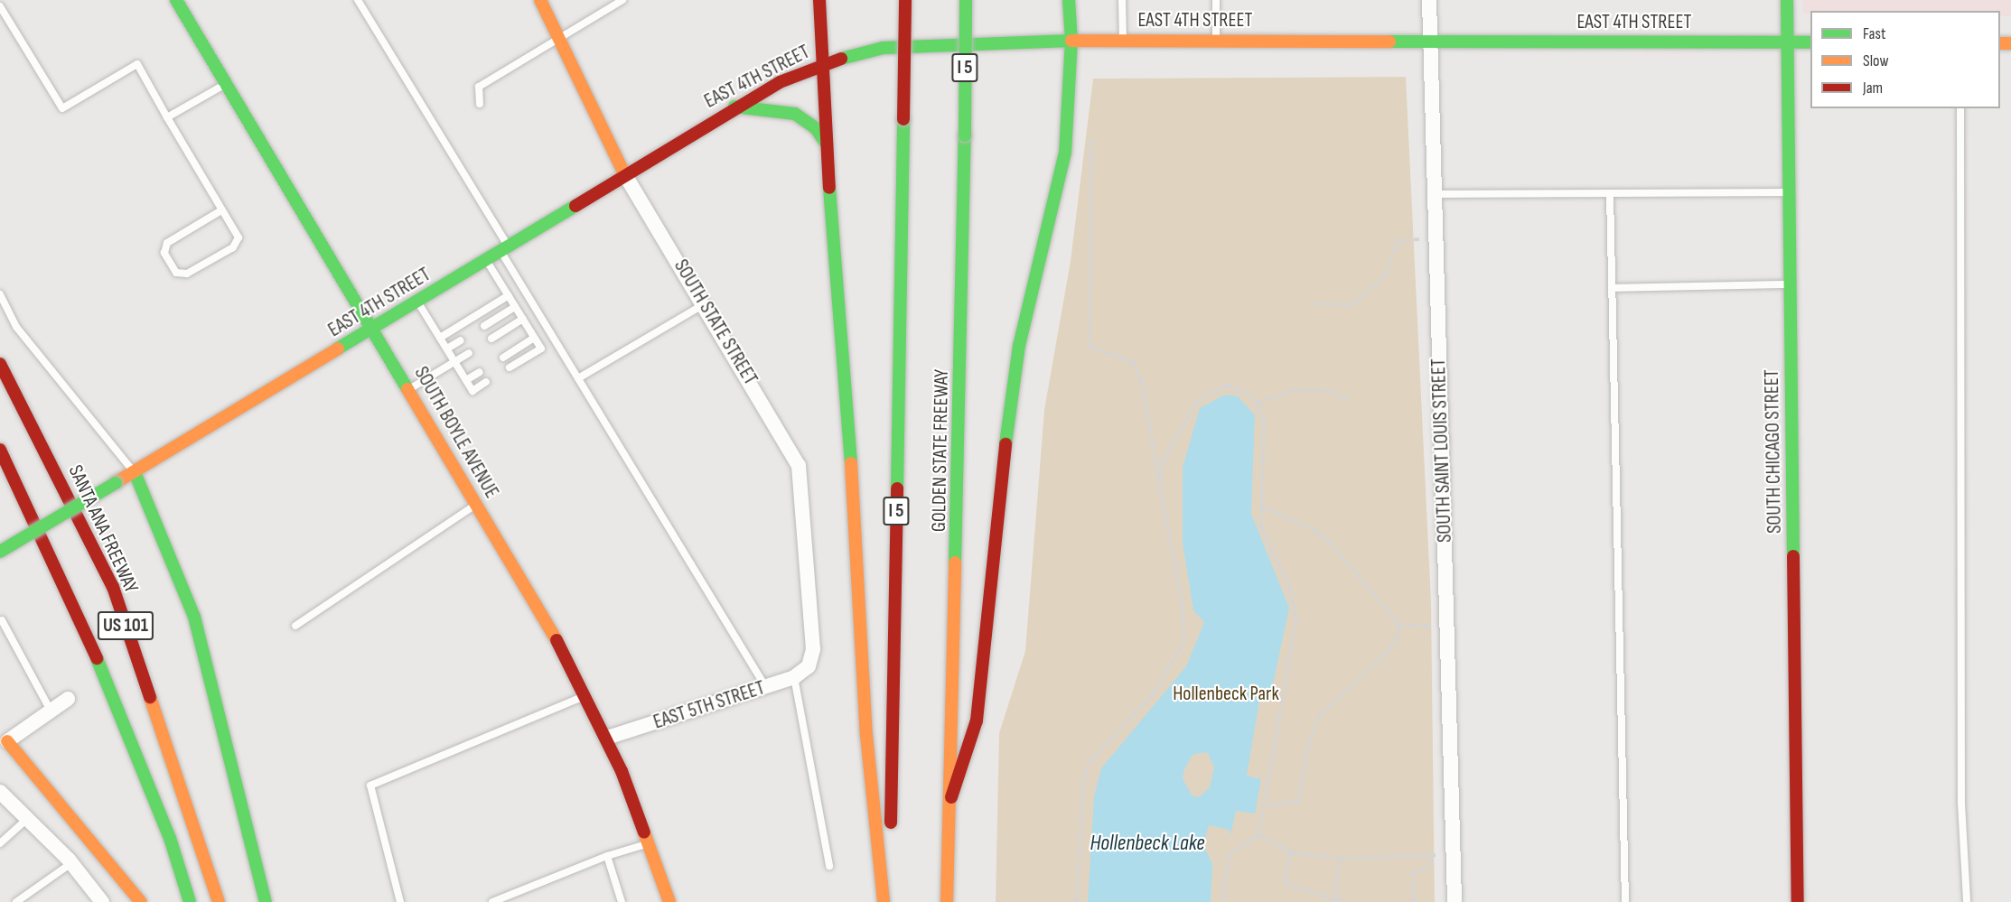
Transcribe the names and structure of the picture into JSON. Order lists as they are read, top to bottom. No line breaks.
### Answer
{"streets":{"main road":["EAST 4TH STREET","I 5","SOUTH STATE STREET","SOUTH BOYLE AVENUE","GOLDEN STATE FREEWAY","SOUTH CHICAGO STREET","SANTA ANA FREEWAY","US 101"],"street":["SOUTH SAINT LOUIS STREET","EAST 5TH STREET"]},"crossings":[["EAST 4TH STREET","SOUTH STATE STREET"],["EAST 4TH STREET","SOUTH BOYLE AVENUE"],["EAST 4TH STREET","SOUTH SAINT LOUIS STREET"],["EAST 4TH STREET","SOUTH CHICAGO STREET"],["SOUTH STATE STREET","EAST 5TH STREET"],["SOUTH BOYLE AVENUE","EAST 5TH STREET"]],"water":["Hollenbeck Lake"],"parks":["Hollenbeck Park"],"legend":["Fast","Slow","Jam"]}
